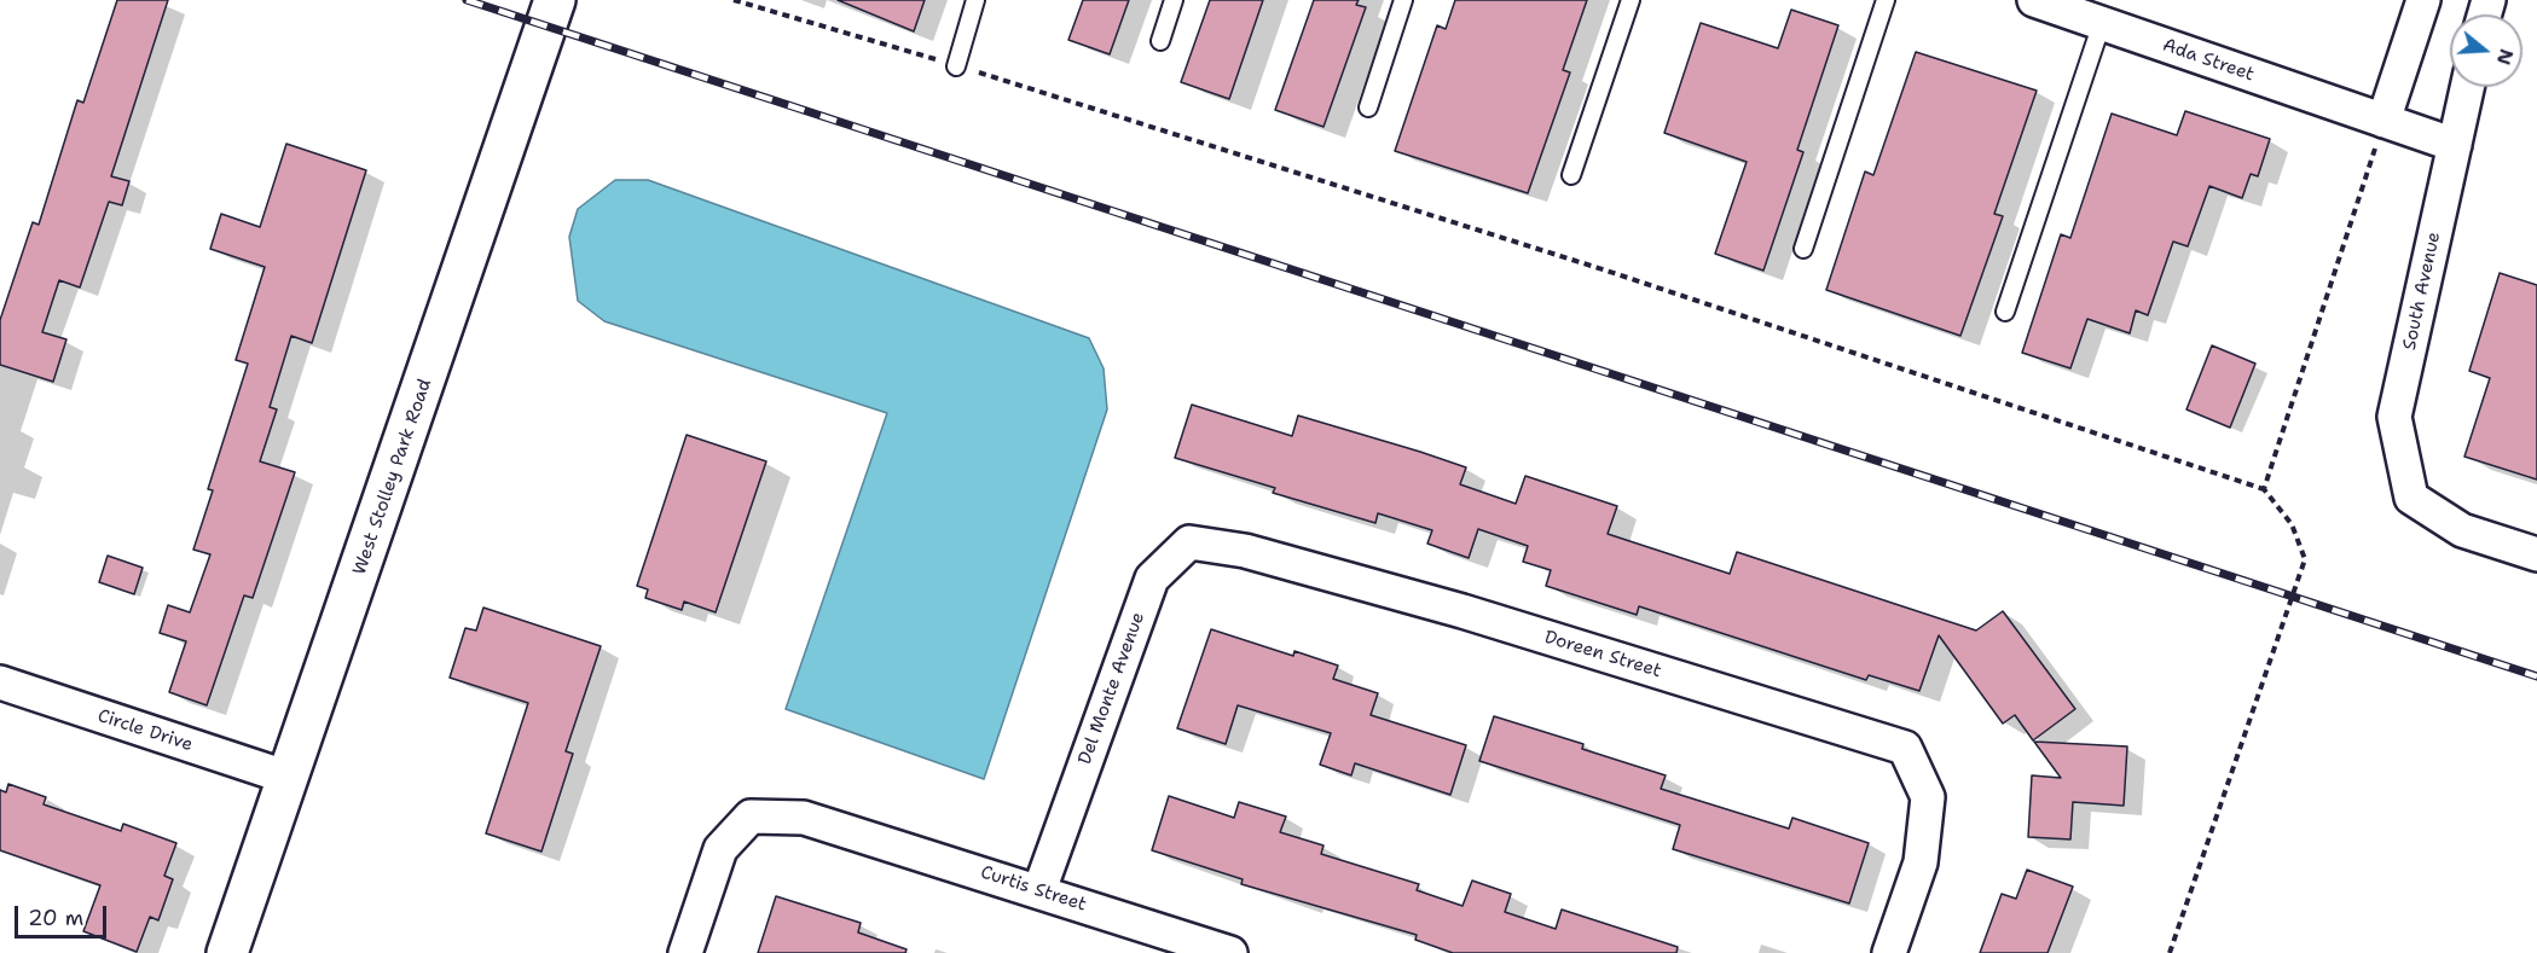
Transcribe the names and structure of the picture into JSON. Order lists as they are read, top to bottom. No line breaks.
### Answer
{"streets":{"main road":["West Stolley Park Road"],"street":["Ada Street","South Avenue","Doreen Street","Del Monte Avenue","Circle Drive","Curtis Street"]},"crossings":[["West Stolley Park Road","Circle Drive"],["Doreen Street","Del Monte Avenue"],["Del Monte Avenue","Curtis Street"]],"scale_bar":"20 m","north":"right"}
